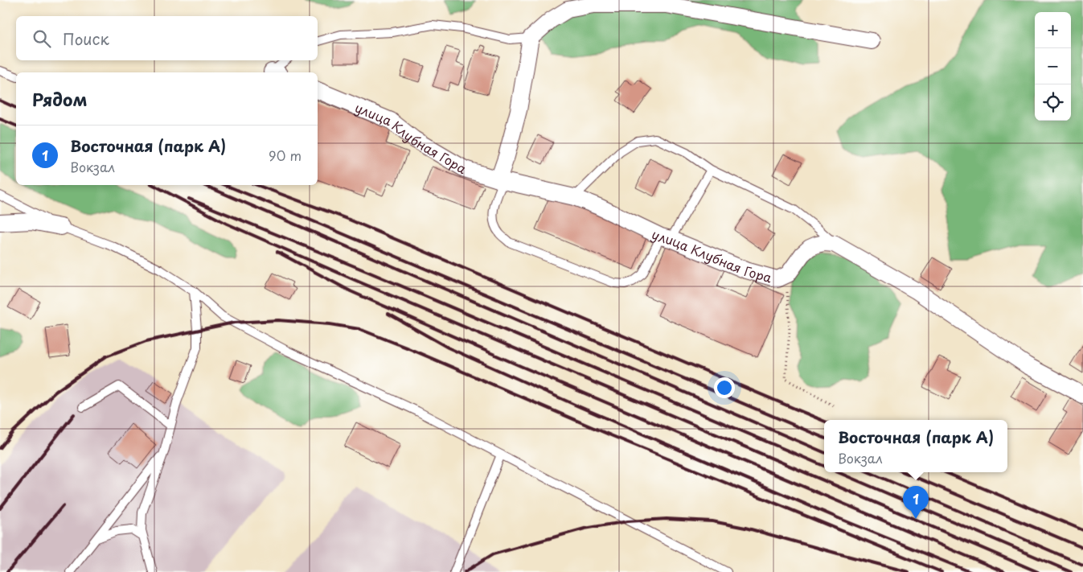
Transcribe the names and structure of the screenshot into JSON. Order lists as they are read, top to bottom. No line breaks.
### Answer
{"streets":{"street":["улица Клубная Гора"]},"page":{"map_buttons":["+","−"],"search":"Поиск","heading":"Рядом","list":[{"mark":"1","name":"Восточная (парк А)","note":"Вокзал","value":"90 m"}],"popup":["Восточная (парк А)","Вокзал"],"pins":"1"}}
